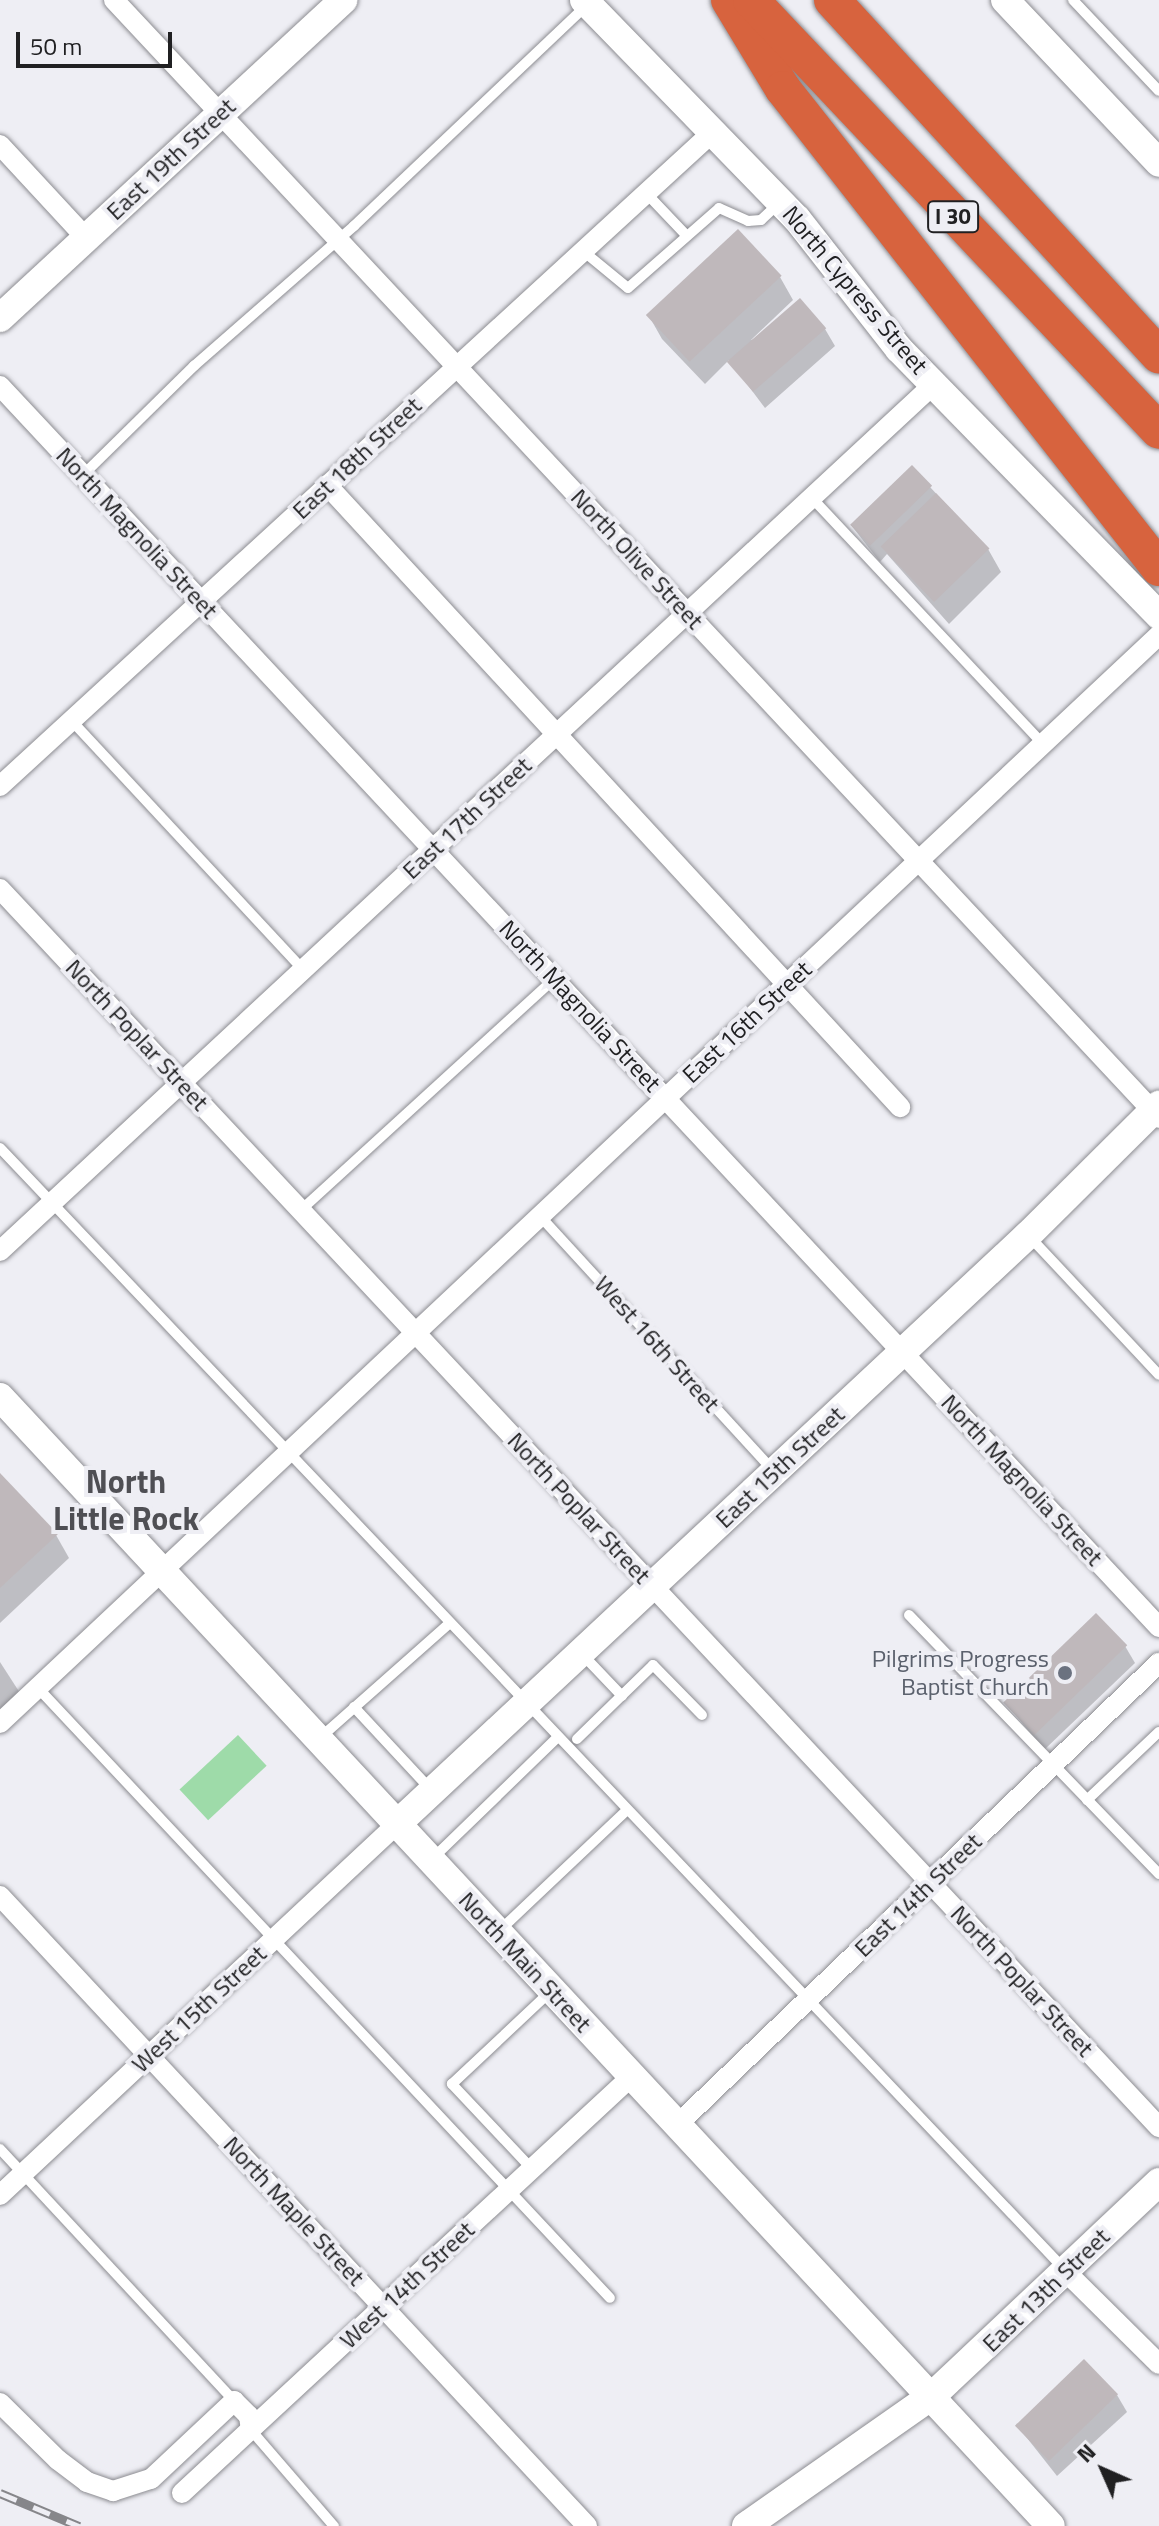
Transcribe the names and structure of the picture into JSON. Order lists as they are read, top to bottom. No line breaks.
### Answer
{"streets":{"highway":["I 30"],"main road":["East 19th Street","North Cypress Street","East 15th Street","North Main Street","East 13th Street"],"street":["East 18th Street","North Magnolia Street","North Olive Street","East 17th Street","East 16th Street","North Poplar Street","East 14th Street","West 15th Street","North Maple Street","West 14th Street"],"lane":["West 16th Street"]},"crossings":[["East 19th Street","North Olive Street"],["North Cypress Street","East 18th Street"],["North Cypress Street","East 17th Street"],["East 18th Street","North Magnolia Street"],["East 18th Street","North Olive Street"],["North Magnolia Street","East 17th Street"],["North Magnolia Street","East 16th Street"],["North Magnolia Street","East 15th Street"],["North Olive Street","East 17th Street"],["North Olive Street","East 16th Street"],["North Olive Street","East 15th Street"],["East 17th Street","North Poplar Street"],["East 16th Street","North Poplar Street"],["East 16th Street","West 16th Street"],["East 16th Street","North Main Street"],["North Poplar Street","East 15th Street"],["North Poplar Street","East 14th Street"],["West 16th Street","East 15th Street"],["East 15th Street","North Main Street"],["East 15th Street","West 15th Street"],["East 14th Street","North Main Street"],["North Main Street","West 15th Street"],["North Main Street","West 14th Street"],["North Main Street","East 13th Street"],["West 15th Street","North Maple Street"],["North Maple Street","West 14th Street"]],"districts":["North Little Rock"],"places":["Pilgrims Progress Baptist Church"],"scale_bar":"50 m","north":"top left"}
